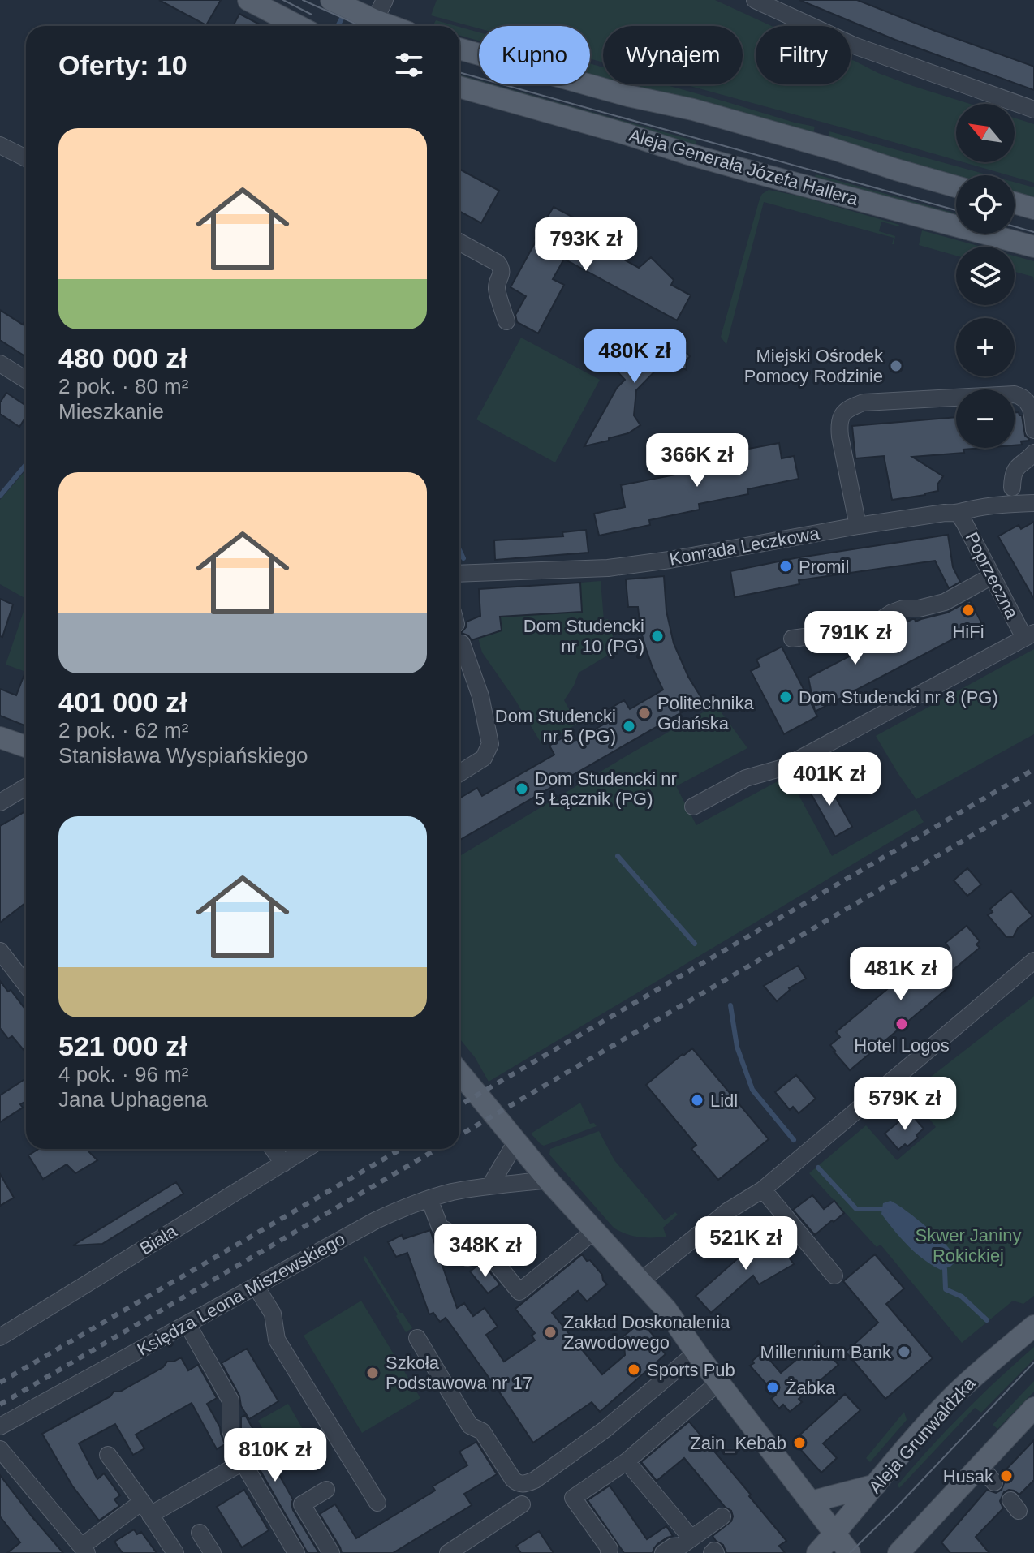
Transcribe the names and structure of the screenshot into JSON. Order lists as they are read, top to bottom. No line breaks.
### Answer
{"streets":{"main road":["Aleja Generała Józefa Hallera","Aleja Grunwaldzka"],"street":["Konrada Leczkowa","Poprzeczna","Biała","Księdza Leona Miszewskiego"]},"crossings":[["Konrada Leczkowa","Poprzeczna"]],"parks":["Skwer Janiny Rokickiej"],"places":["Miejski Ośrodek Pomocy Rodzinie","Promil","HiFi","Dom Studencki nr 10 (PG)","Dom Studencki nr 8 (PG)","Politechnika Gdańska","Dom Studencki nr 5 (PG)","Dom Studencki nr 5 Łącznik (PG)","Hotel Logos","Lidl","Zakład Doskonalenia Zawodowego","Millennium Bank","Sports Pub","Szkoła Podstawowa nr 17","Żabka","Zain_Kebab","Husak"],"north":"top left","page":{"chip":["Kupno","Wynajem","Filtry"],"heading":"Oferty: 10","map_buttons":["+","−"],"list":[{"name":"480 000 zł","note":"2 pok. · 80 m² · Mieszkanie"},{"name":"401 000 zł","note":"2 pok. · 62 m² · Stanisława Wyspiańskiego"},{"name":"521 000 zł","note":"4 pok. · 96 m² · Jana Uphagena"}],"price":["793K zł","480K zł","366K zł","791K zł","401K zł","481K zł","579K zł","521K zł","348K zł","810K zł"]}}
